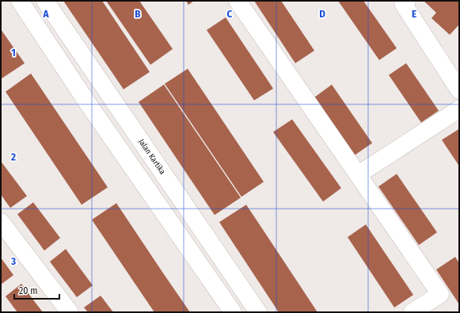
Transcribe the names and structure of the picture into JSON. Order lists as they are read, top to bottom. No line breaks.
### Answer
{"streets":{"street":["Jalan Kartika"]},"scale_bar":"20 m","grid":{"columns":["A","B","C","D","E"],"rows":["1","2","3"]}}
